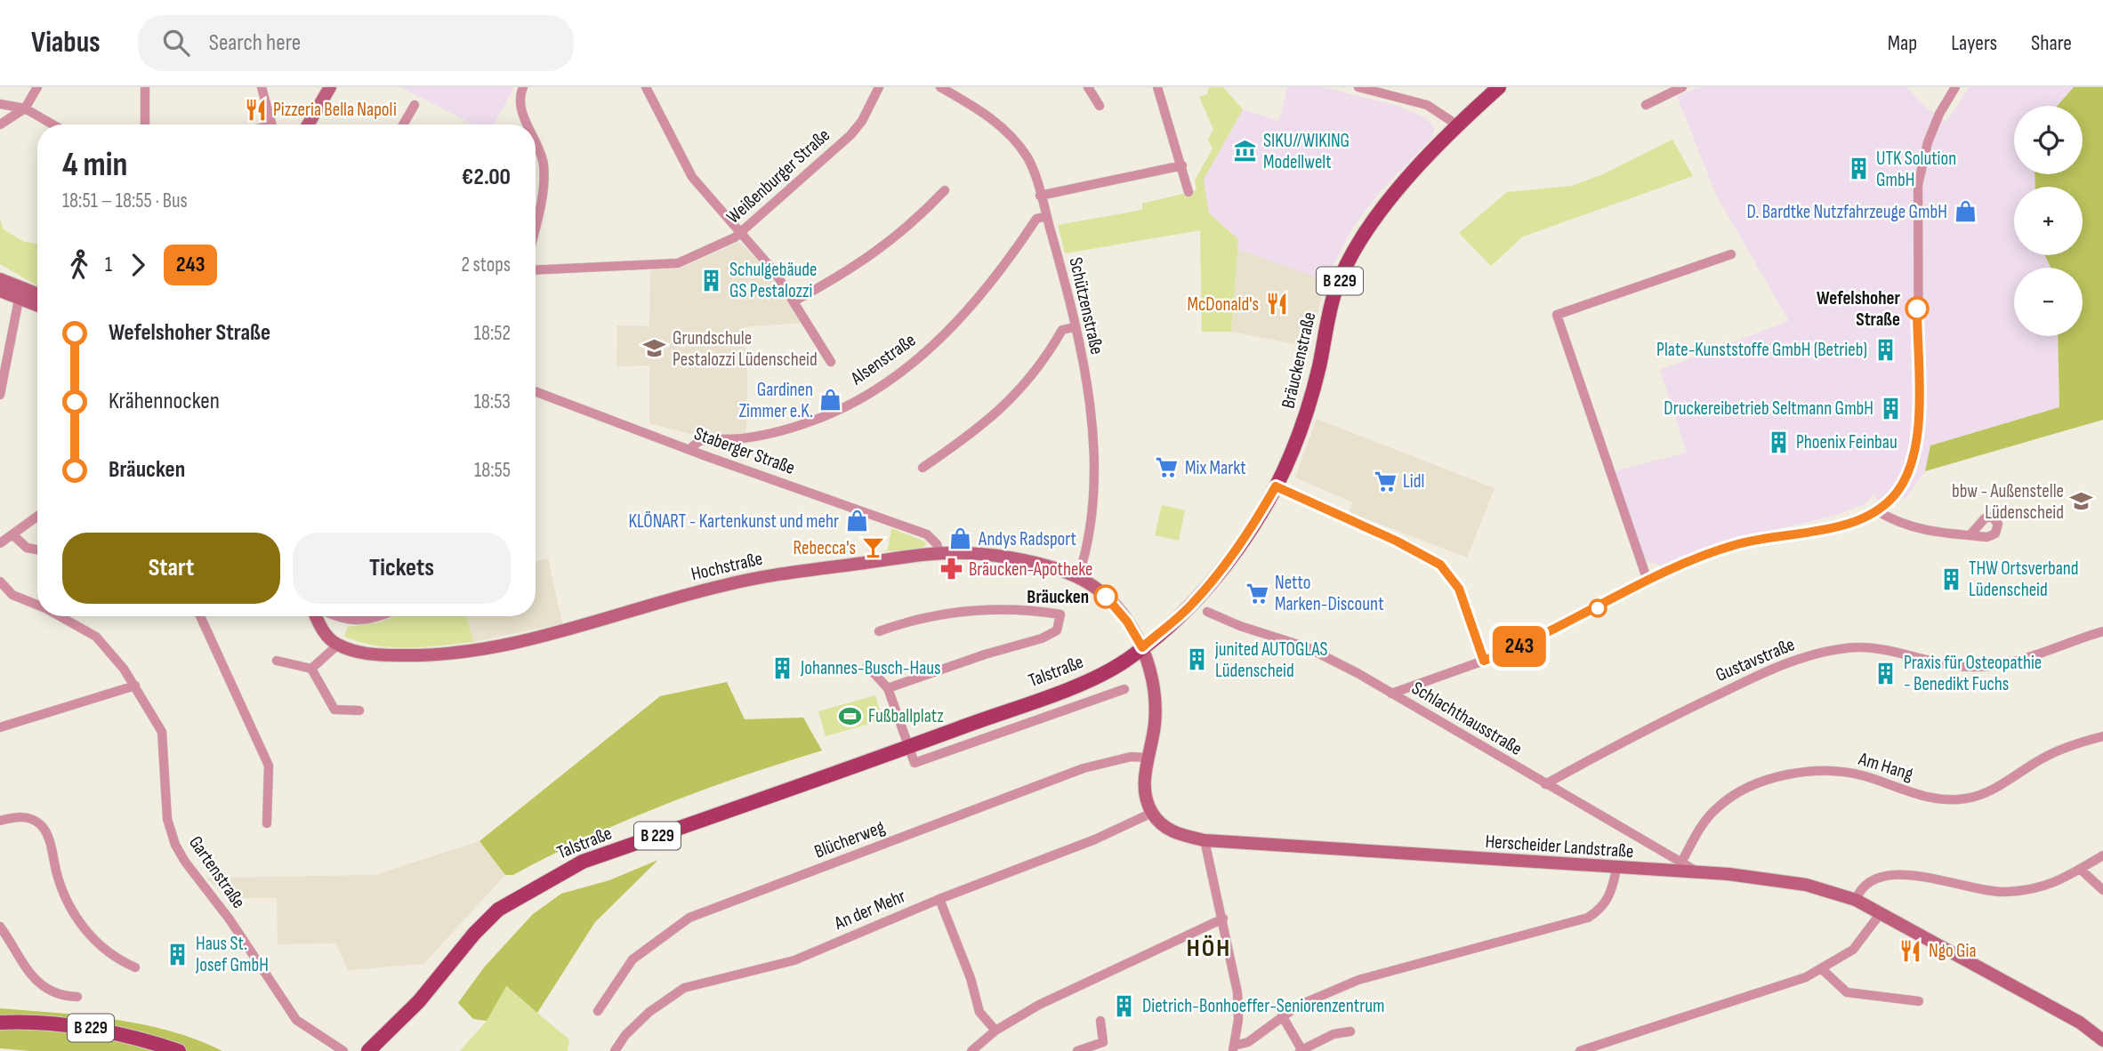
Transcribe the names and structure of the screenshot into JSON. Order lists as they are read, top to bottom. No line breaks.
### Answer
{"streets":{"main road":["B 229","Bräuckenstraße","Hochstraße","Talstraße","Herscheider Landstraße"],"street":["Weißenburger Straße","Schützenstraße","Alsenstraße","Staberger Straße","Gustavstraße","Schlachthausstraße","Am Hang","Blücherweg","Gartenstraße","An der Mehr"]},"crossings":[["Schützenstraße","Alsenstraße"],["Schützenstraße","Hochstraße"],["Alsenstraße","Staberger Straße"],["Bräuckenstraße","Hochstraße"],["Bräuckenstraße","Talstraße"],["Staberger Straße","Hochstraße"],["Hochstraße","Talstraße"],["Gustavstraße","Schlachthausstraße"],["Schlachthausstraße","Am Hang"],["Schlachthausstraße","Herscheider Landstraße"],["Herscheider Landstraße","An der Mehr"]],"districts":["HÖH"],"places":{"restaurant":["Pizzeria Bella Napoli","McDonald's","Ngo Gia"],"museum":["SIKU//WIKING Modellwelt"],"building":["UTK Solution GmbH","Schulgebäude GS Pestalozzi","Plate-Kunststoffe GmbH (Betrieb)","Druckereibetrieb Seltmann GmbH","Phoenix Feinbau","THW Ortsverband Lüdenscheid","junited AUTOGLAS Lüdenscheid","Johannes-Busch-Haus","Praxis für Osteopathie - Benedikt Fuchs","Haus St. Josef GmbH","Dietrich-Bonhoeffer-Seniorenzentrum"],"shop":["D. Bardtke Nutzfahrzeuge GmbH","Gardinen Zimmer e.K.","KLÖNART - Kartenkunst und mehr","Andys Radsport"],"other":["Wefelshoher Straße","Bräucken"],"school or university":["Grundschule Pestalozzi Lüdenscheid","bbw - Außenstelle Lüdenscheid"],"supermarket":["Mix Markt","Lidl","Netto Marken-Discount"],"bar":["Rebecca's"],"pharmacy":["Bräucken-Apotheke"],"sports":["Fußballplatz"]},"lines":["bus line 243"],"page":{"header":"Viabus","search":"Search here","nav":["Map","Layers","Share"],"on_map":"243","map_buttons":["+","−"],"heading":["4 min","18:51 – 18:55 · Bus","€2.00"],"legs":["1","243","2 stops"],"list":[{"name":"Wefelshoher Straße","value":"18:52"},{"name":"Krähennocken","value":"18:53"},{"name":"Bräucken","value":"18:55"}],"buttons":["Start","Tickets"]}}
